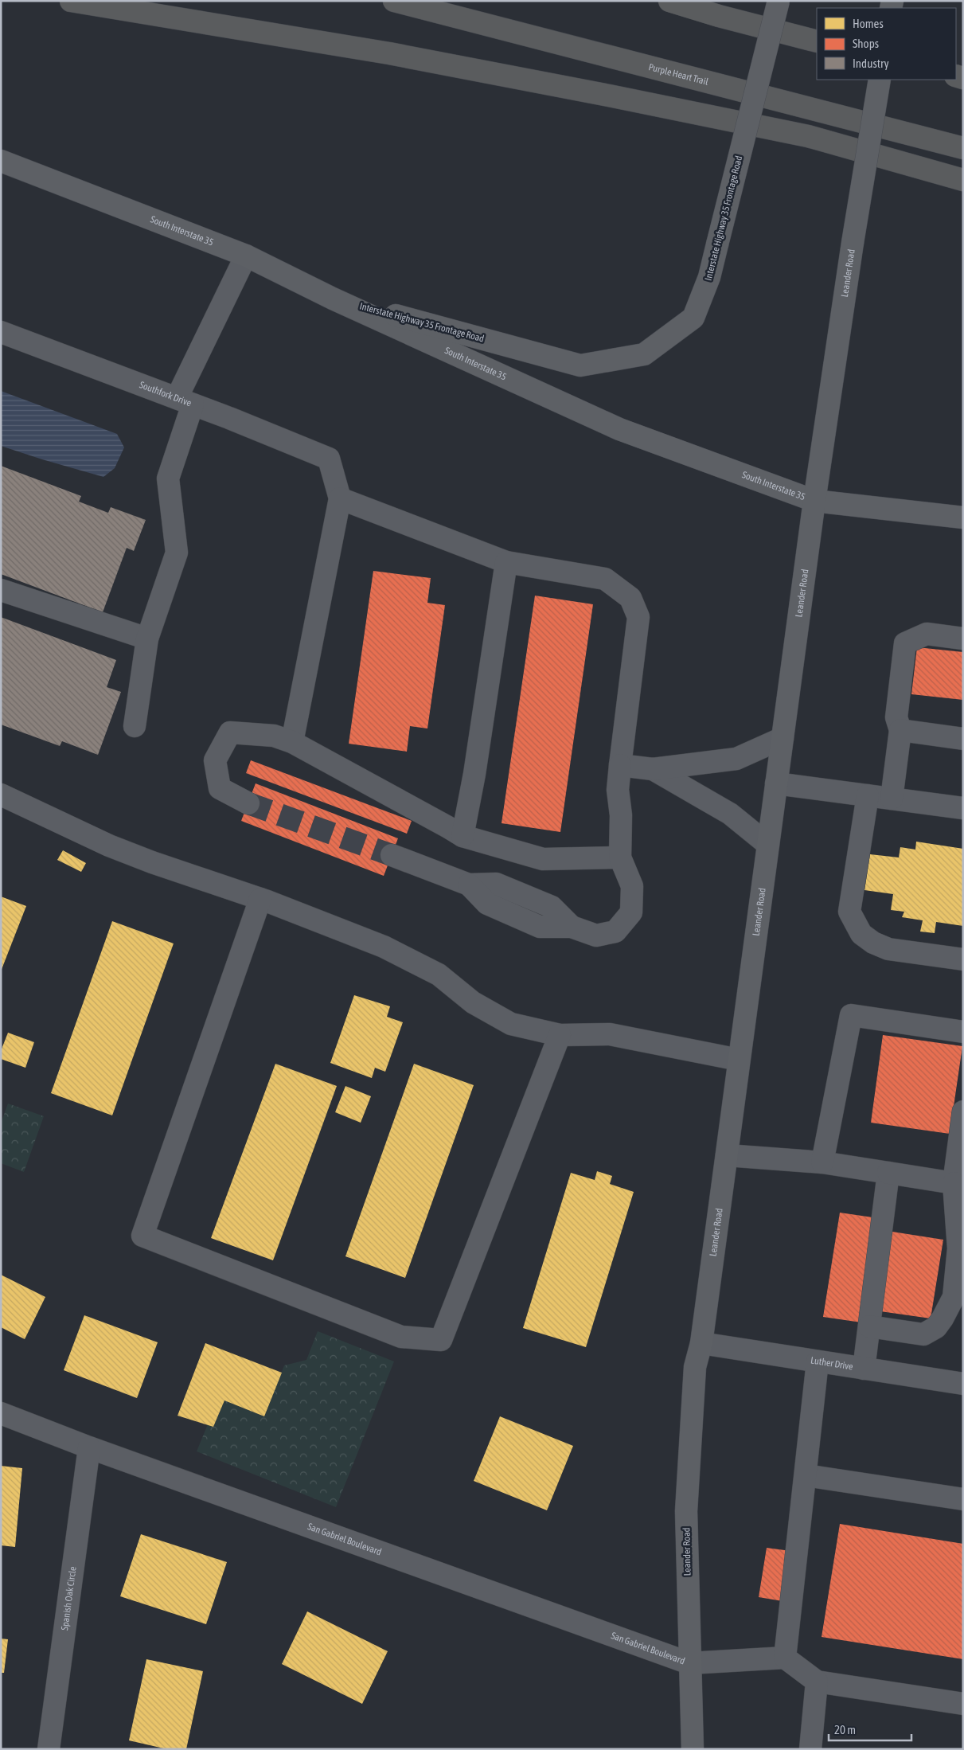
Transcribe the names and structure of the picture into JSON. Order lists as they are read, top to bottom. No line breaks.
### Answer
{"streets":{"highway":["Purple Heart Trail"],"main road":["Interstate Highway 35 Frontage Road","South Interstate 35","Leander Road"],"street":["Southfork Drive","Luther Drive","San Gabriel Boulevard","Spanish Oak Circle"]},"crossings":[["Interstate Highway 35 Frontage Road","South Interstate 35"],["South Interstate 35","Leander Road"],["Leander Road","Luther Drive"],["Leander Road","San Gabriel Boulevard"],["San Gabriel Boulevard","Spanish Oak Circle"]],"legend":["Homes","Shops","Industry"],"scale_bar":"20 m"}
